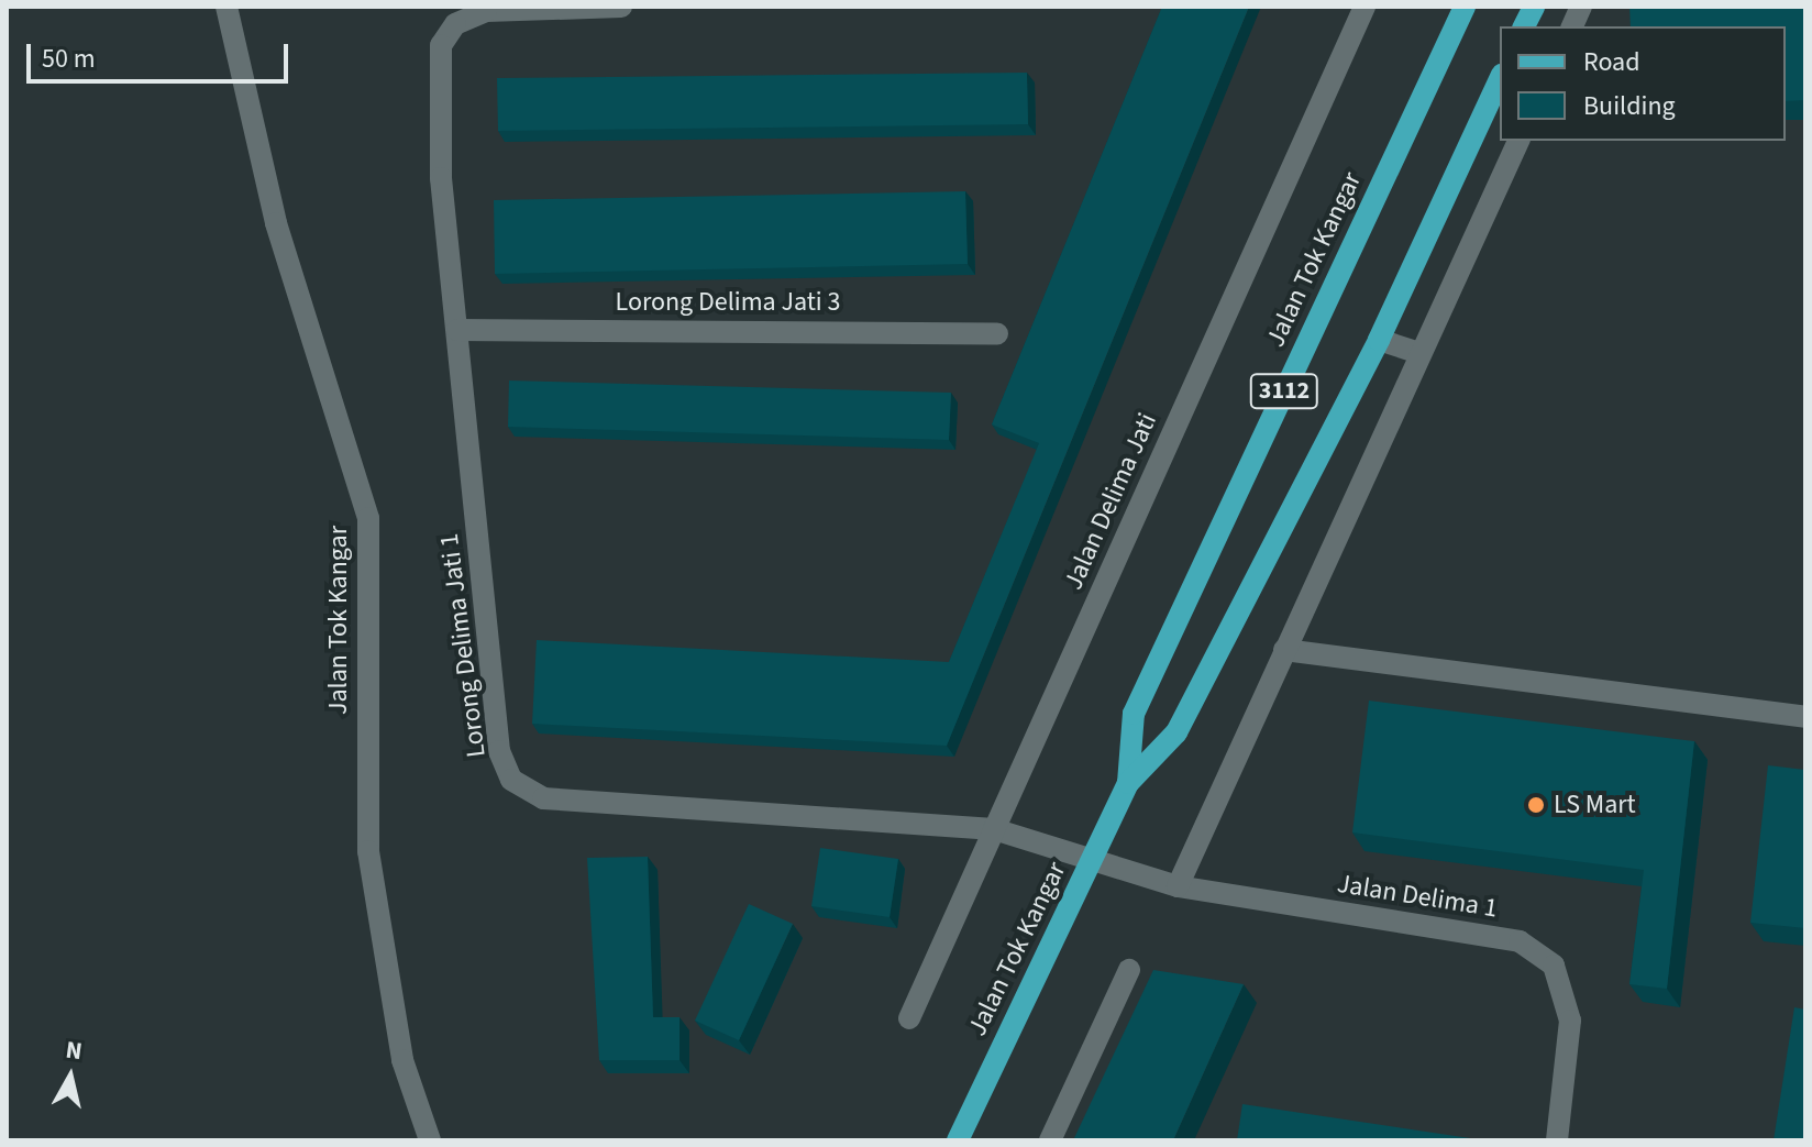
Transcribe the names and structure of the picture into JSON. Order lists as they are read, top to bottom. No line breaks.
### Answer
{"streets":{"main road":["Jalan Tok Kangar","3112"],"street":["Lorong Delima Jati 3","Jalan Delima Jati","Lorong Delima Jati 1","Jalan Delima 1"]},"crossings":[["Jalan Tok Kangar","Lorong Delima Jati 1"],["Jalan Tok Kangar","Jalan Delima 1"],["Lorong Delima Jati 3","Lorong Delima Jati 1"],["Jalan Delima Jati","Lorong Delima Jati 1"],["Lorong Delima Jati 1","Jalan Delima 1"]],"places":["LS Mart"],"legend":["Road","Building"],"scale_bar":"50 m","north":"top"}
